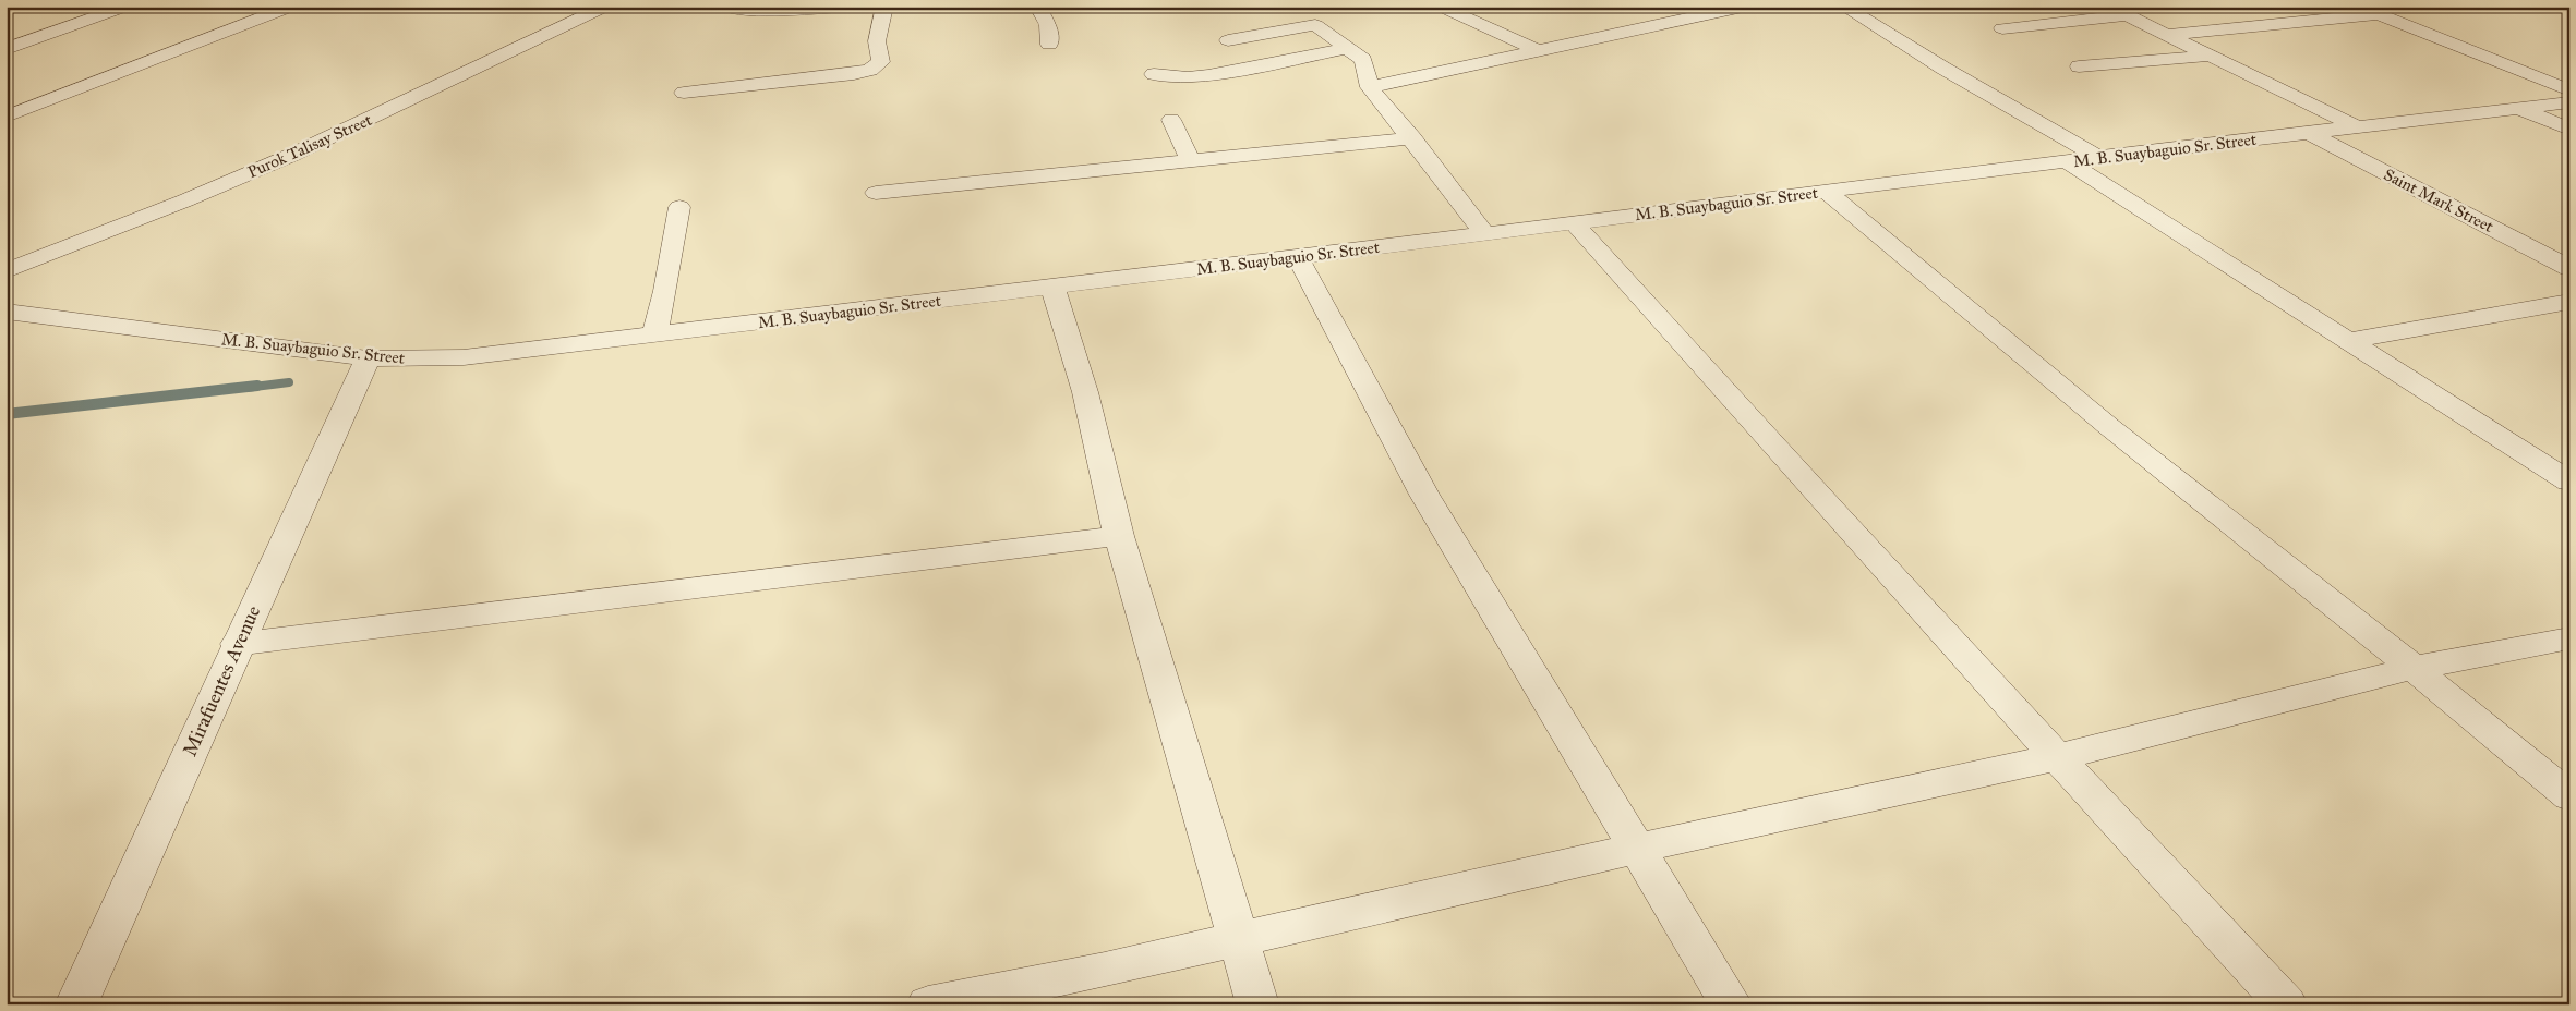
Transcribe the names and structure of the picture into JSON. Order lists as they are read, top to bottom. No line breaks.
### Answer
{"streets":{"street":["Purok Talisay Street","M. B. Suaybaguio Sr. Street","Saint Mark Street","Mirafuentes Avenue"]},"crossings":[["M. B. Suaybaguio Sr. Street","Saint Mark Street"],["M. B. Suaybaguio Sr. Street","Mirafuentes Avenue"]]}
